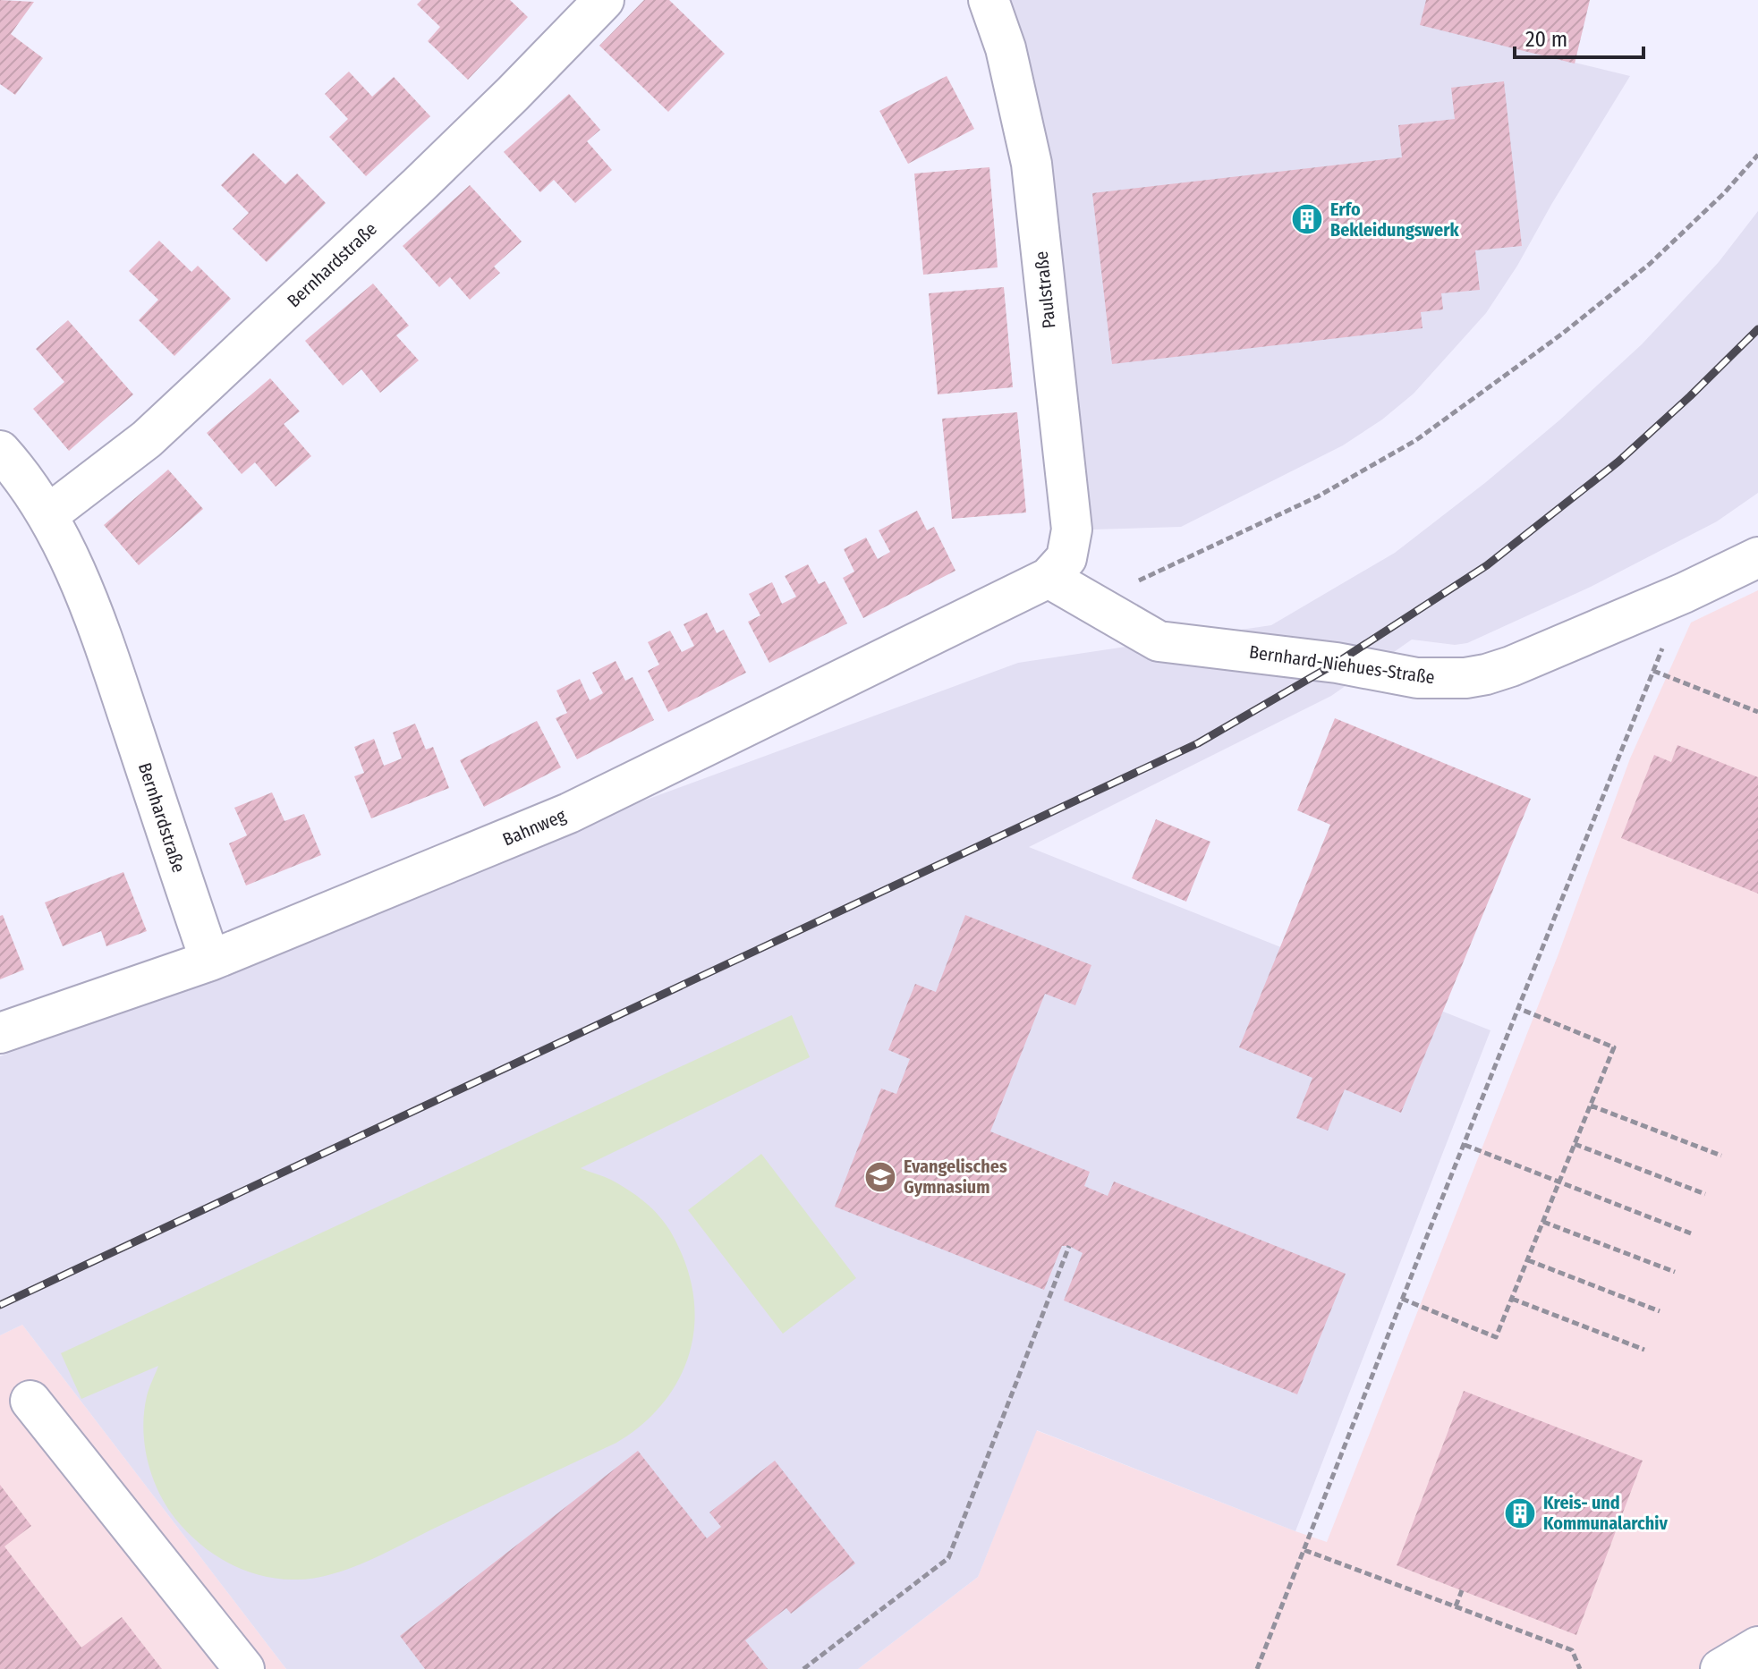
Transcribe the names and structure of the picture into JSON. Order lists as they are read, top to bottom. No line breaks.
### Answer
{"streets":{"street":["Bernhardstraße","Paulstraße","Bernhard-Niehues-Straße","Bahnweg"]},"crossings":[["Bernhardstraße","Bahnweg"],["Paulstraße","Bernhard-Niehues-Straße"],["Paulstraße","Bahnweg"],["Bernhard-Niehues-Straße","Bahnweg"]],"places":{"building":["Erfo Bekleidungswerk","Kreis- und Kommunalarchiv"],"school or university":["Evangelisches Gymnasium"]},"scale_bar":"20 m"}
